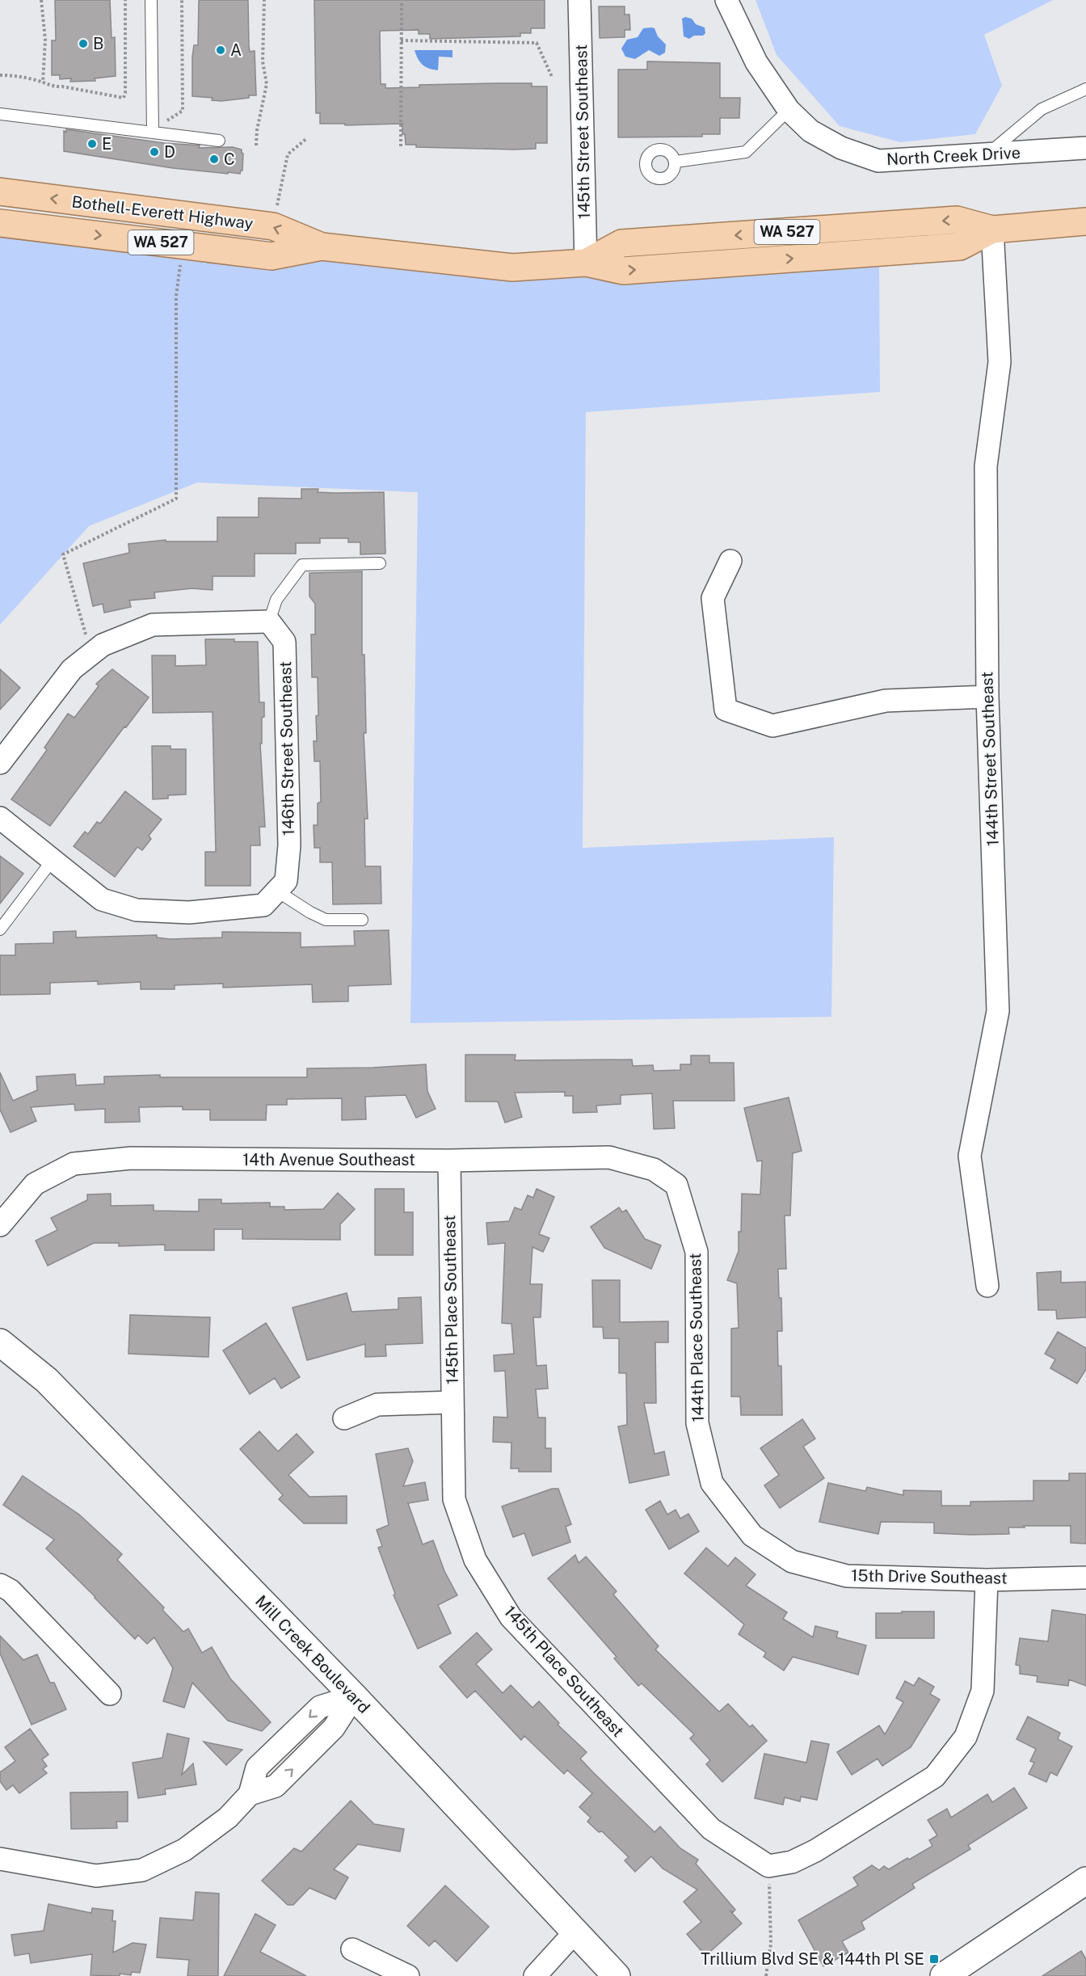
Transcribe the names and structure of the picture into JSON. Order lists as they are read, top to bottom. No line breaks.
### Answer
{"streets":{"main road":["Bothell-Everett Highway","WA 527"],"street":["145th Street Southeast","North Creek Drive","146th Street Southeast","144th Street Southeast","14th Avenue Southeast","145th Place Southeast","144th Place Southeast","15th Drive Southeast","Mill Creek Boulevard"]},"crossings":[["145th Street Southeast","Bothell-Everett Highway"],["Bothell-Everett Highway","144th Street Southeast"],["14th Avenue Southeast","145th Place Southeast"],["14th Avenue Southeast","144th Place Southeast"],["144th Place Southeast","15th Drive Southeast"]],"places":{"other":["B","A","E","D","C"],"transit":["Trillium Blvd SE & 144th Pl SE"]}}
